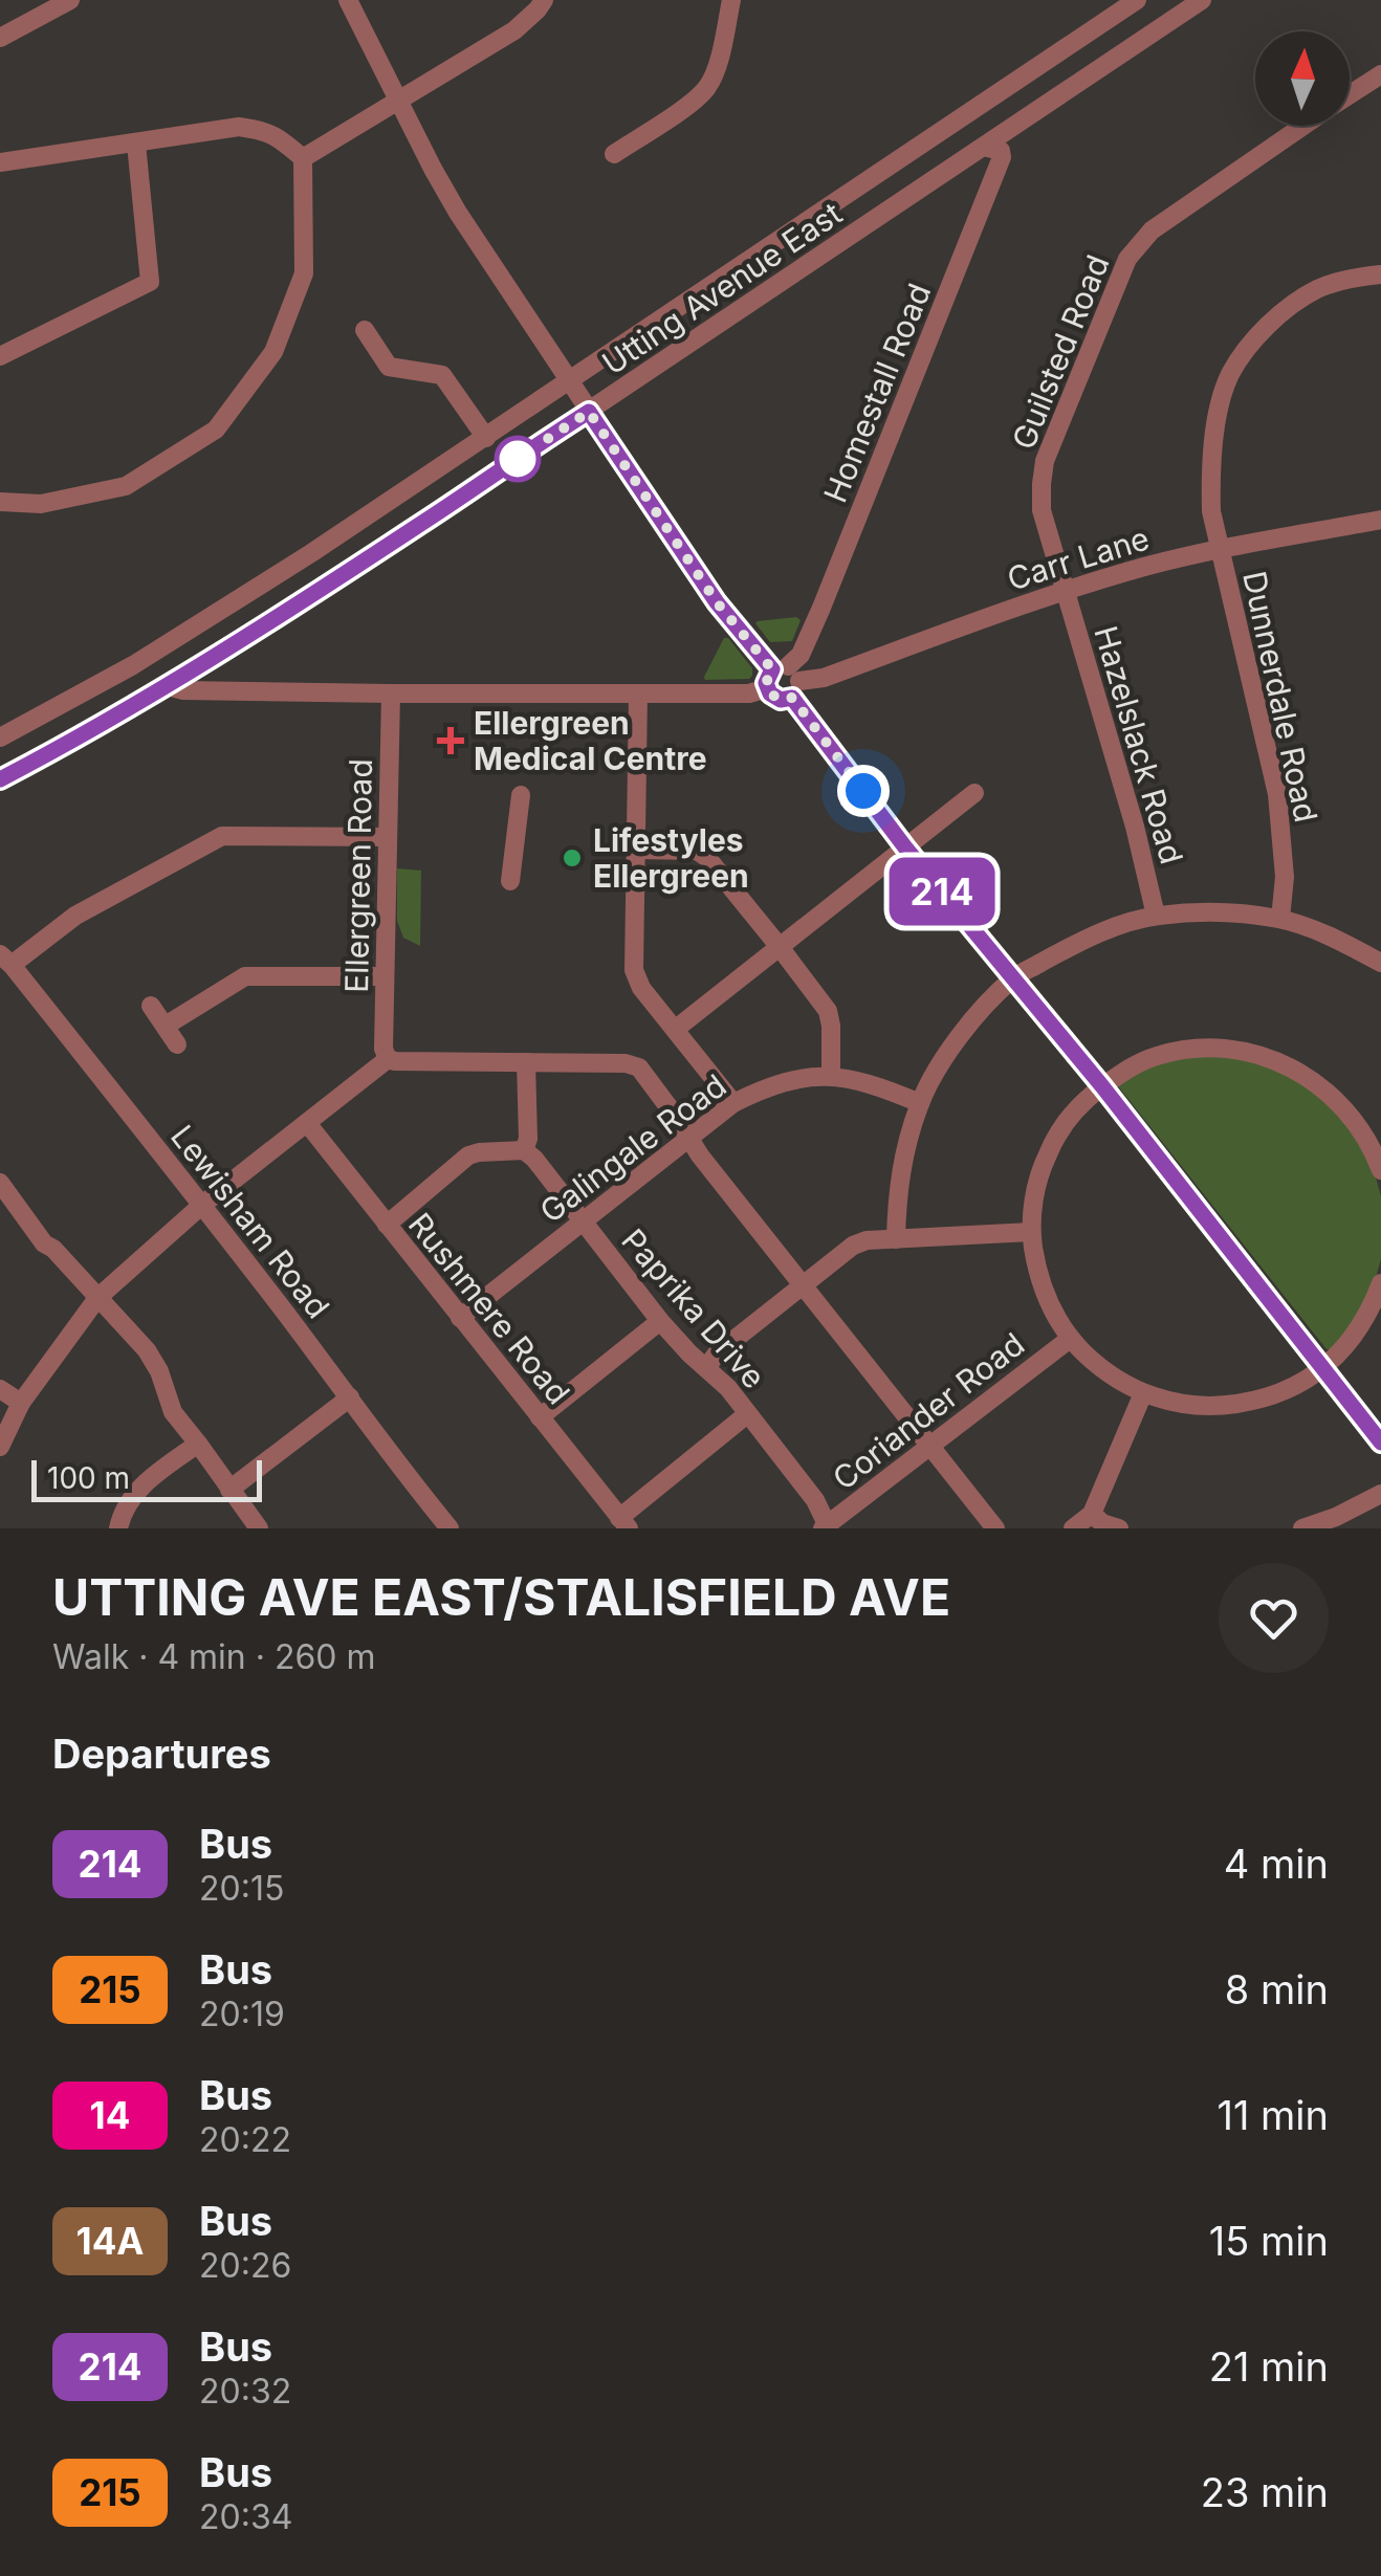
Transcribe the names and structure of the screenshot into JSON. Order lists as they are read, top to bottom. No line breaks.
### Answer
{"streets":{"street":["Utting Avenue East","Guilsted Road","Homestall Road","Carr Lane","Dunnerdale Road","Hazelslack Road","Ellergreen Road","Galingale Road","Lewisham Road","Rushmere Road","Paprika Drive","Coriander Road"]},"crossings":[["Utting Avenue East","Homestall Road"],["Utting Avenue East","Carr Lane"],["Guilsted Road","Carr Lane"],["Guilsted Road","Hazelslack Road"],["Homestall Road","Carr Lane"],["Carr Lane","Dunnerdale Road"],["Carr Lane","Hazelslack Road"],["Carr Lane","Ellergreen Road"],["Galingale Road","Rushmere Road"],["Galingale Road","Paprika Drive"],["Paprika Drive","Coriander Road"]],"places":{"health":["Ellergreen Medical Centre"],"other":["Lifestyles Ellergreen"]},"lines":["bus line 214"],"scale_bar":"100 m","north":"top","page":{"on_map":"214","scale":"100 m","heading":[["UTTING AVE EAST/STALISFIELD AVE","Walk · 4 min · 260 m"],"Departures"],"list":[{"mark":"214","name":"Bus","note":"20:15","value":"4 min"},{"mark":"215","name":"Bus","note":"20:19","value":"8 min"},{"mark":"14","name":"Bus","note":"20:22","value":"11 min"},{"mark":"14A","name":"Bus","note":"20:26","value":"15 min"},{"mark":"214","name":"Bus","note":"20:32","value":"21 min"},{"mark":"215","name":"Bus","note":"20:34","value":"23 min"}]}}
